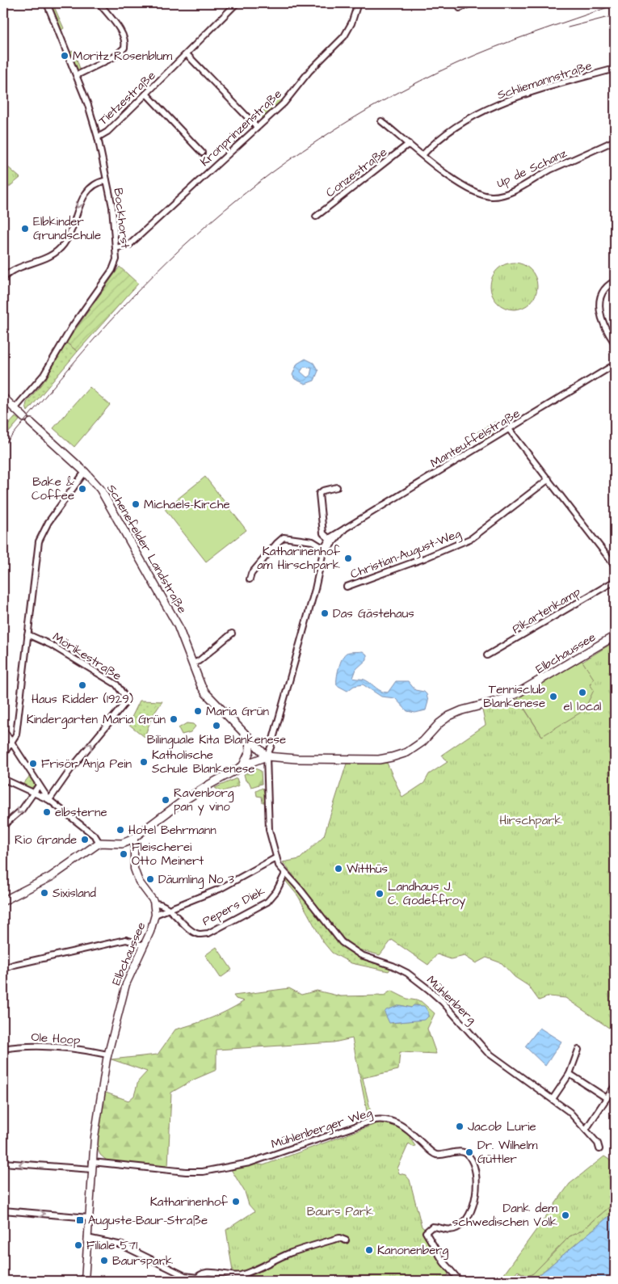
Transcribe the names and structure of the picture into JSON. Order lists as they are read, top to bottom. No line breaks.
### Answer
{"streets":{"main road":["Schenefelder Landstraße","Elbchaussee"],"street":["Schliemannstraße","Tietzestraße","Kronprinzenstraße","Up de Schanz","Conzestraße","Bockhorst","Manteuffelstraße","Christian-August-Weg","Pikartenkamp","Mörikestraße","Pepers Diek","Mühlenberg","Ole Hoop","Mühlenberger Weg"]},"crossings":[["Schliemannstraße","Up de Schanz"],["Tietzestraße","Bockhorst"],["Kronprinzenstraße","Bockhorst"],["Up de Schanz","Conzestraße"],["Manteuffelstraße","Schenefelder Landstraße"],["Manteuffelstraße","Elbchaussee"],["Schenefelder Landstraße","Elbchaussee"],["Elbchaussee","Pepers Diek"],["Elbchaussee","Ole Hoop"],["Elbchaussee","Mühlenberger Weg"],["Pepers Diek","Mühlenberg"]],"parks":["Hirschpark","Baurs Park"],"places":{"other":["Moritz Rosenblum","Elbkinder Grundschule","Bake & Coffee","Michaels-Kirche","Katharinenhof am Hirschpark","Das Gästehaus","Haus Ridder (1929)","el local","Tennisclub Blankenese","Maria Grün","Kindergarten Maria Grün","Bilinguale Kita Blankenese","Katholische Schule Blankenese","Frisör Anja Pein","Ravenborg pan y vino","elbsterne","Hotel Behrmann","Rio Grande","Fleischerei Otto Meinert","Witthüs","Däumling No 3","Sixisland","Landhaus J. C. Godeffroy","Jacob Lurie","Dr. Wilhelm Güttler","Katharinenhof","Dank dem schwedischen Volk","Filiale 571","Kanonenberg","Baurspark"],"transit":["Auguste-Baur-Straße"]}}
